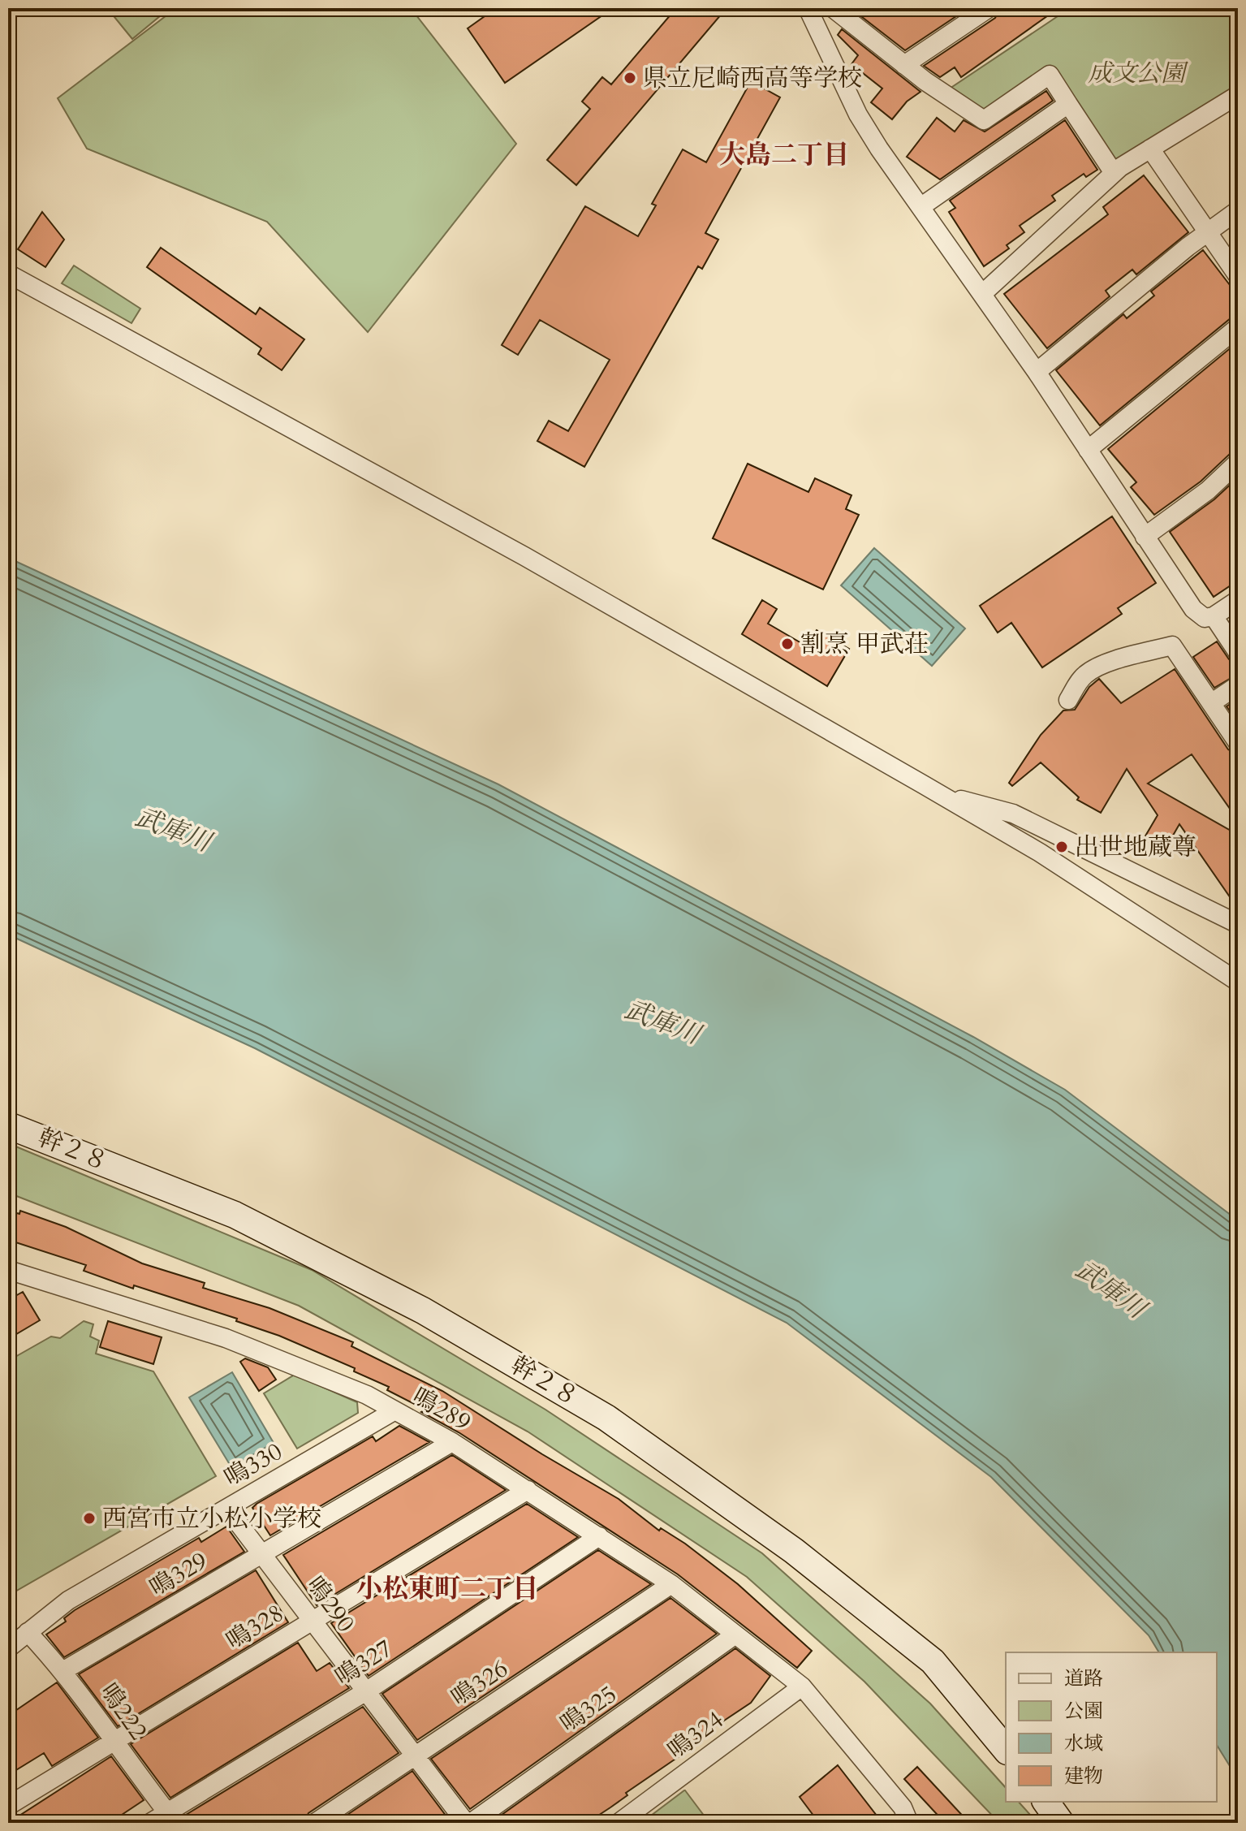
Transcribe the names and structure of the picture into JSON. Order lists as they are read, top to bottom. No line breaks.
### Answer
{"streets":{"street":["幹２８","鳴289","鳴330","鳴329","鳴290","鳴328","鳴327","鳴326","鳴325","鳴222","鳴324"]},"crossings":[["鳴289","鳴330"],["鳴289","鳴329"],["鳴289","鳴328"],["鳴289","鳴327"],["鳴289","鳴326"],["鳴289","鳴325"],["鳴289","鳴324"],["鳴330","鳴290"],["鳴330","鳴222"],["鳴329","鳴290"],["鳴329","鳴222"],["鳴290","鳴328"],["鳴290","鳴327"],["鳴290","鳴326"],["鳴290","鳴325"],["鳴328","鳴222"],["鳴327","鳴222"]],"districts":["大島二丁目","小松東町二丁目"],"water":["武庫川"],"parks":["成文公園"],"places":["県立尼崎西高等学校","割烹 甲武荘","出世地蔵尊","西宮市立小松小学校"],"legend":["道路","公園","水域","建物"]}
